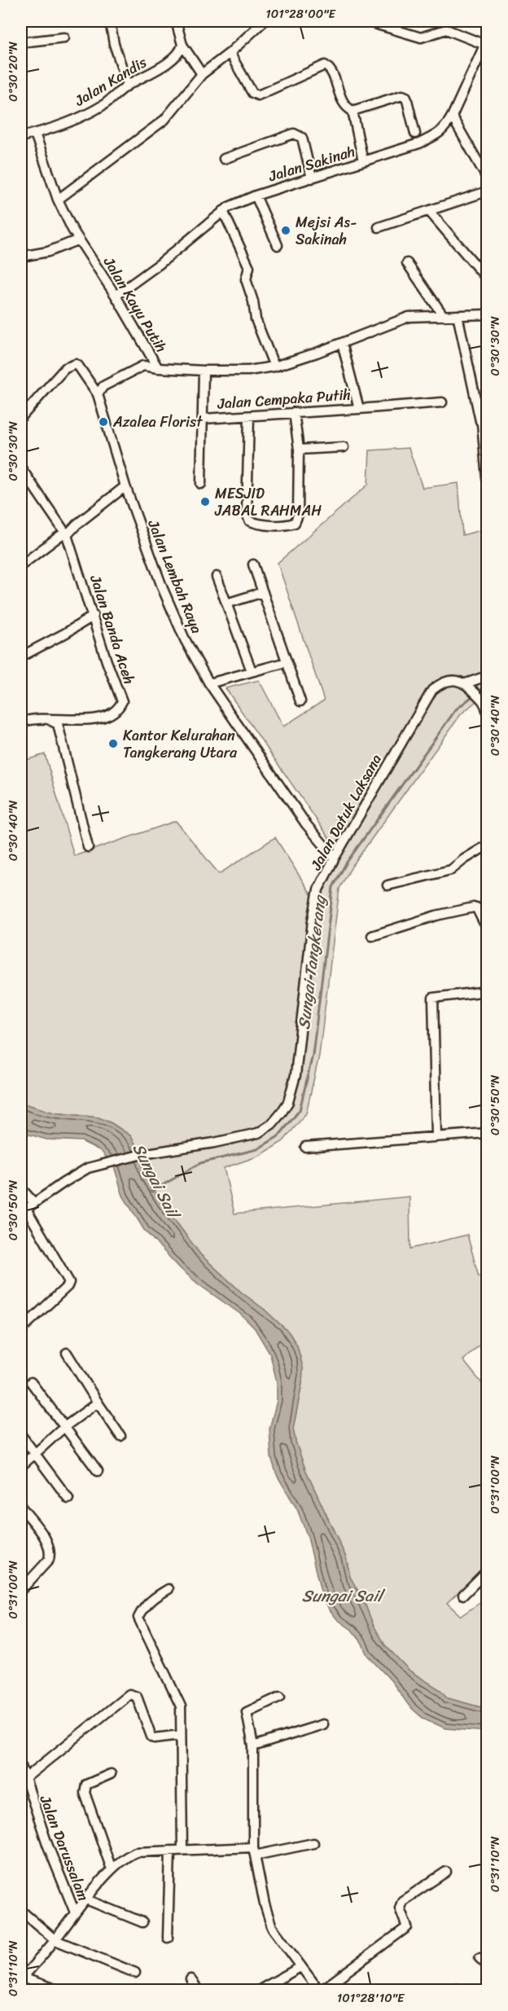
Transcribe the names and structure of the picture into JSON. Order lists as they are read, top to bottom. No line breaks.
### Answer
{"streets":{"street":["Jalan Kandis","Jalan Sakinah","Jalan Kayu Putih","Jalan Cempaka Putih","Jalan Lembah Raya","Jalan Banda Aceh","Jalan Datuk Laksana","Jalan Darussalam"]},"crossings":[["Jalan Kandis","Jalan Kayu Putih"],["Jalan Sakinah","Jalan Kayu Putih"],["Jalan Kayu Putih","Jalan Cempaka Putih"],["Jalan Lembah Raya","Jalan Datuk Laksana"]],"water":["Sungai Tangkerang","Sungai Sail"],"places":["Mejsi As- Sakinah","Azalea Florist","MESJID JABAL RAHMAH","Kantor Kelurahan Tangkerang Utara"],"coordinates":["101°28'00\"E","0°30'20\"N","0°30'30\"N","0°30'40\"N","0°30'50\"N","0°31'00\"N","0°31'10\"N","101°28'10\"E"]}
